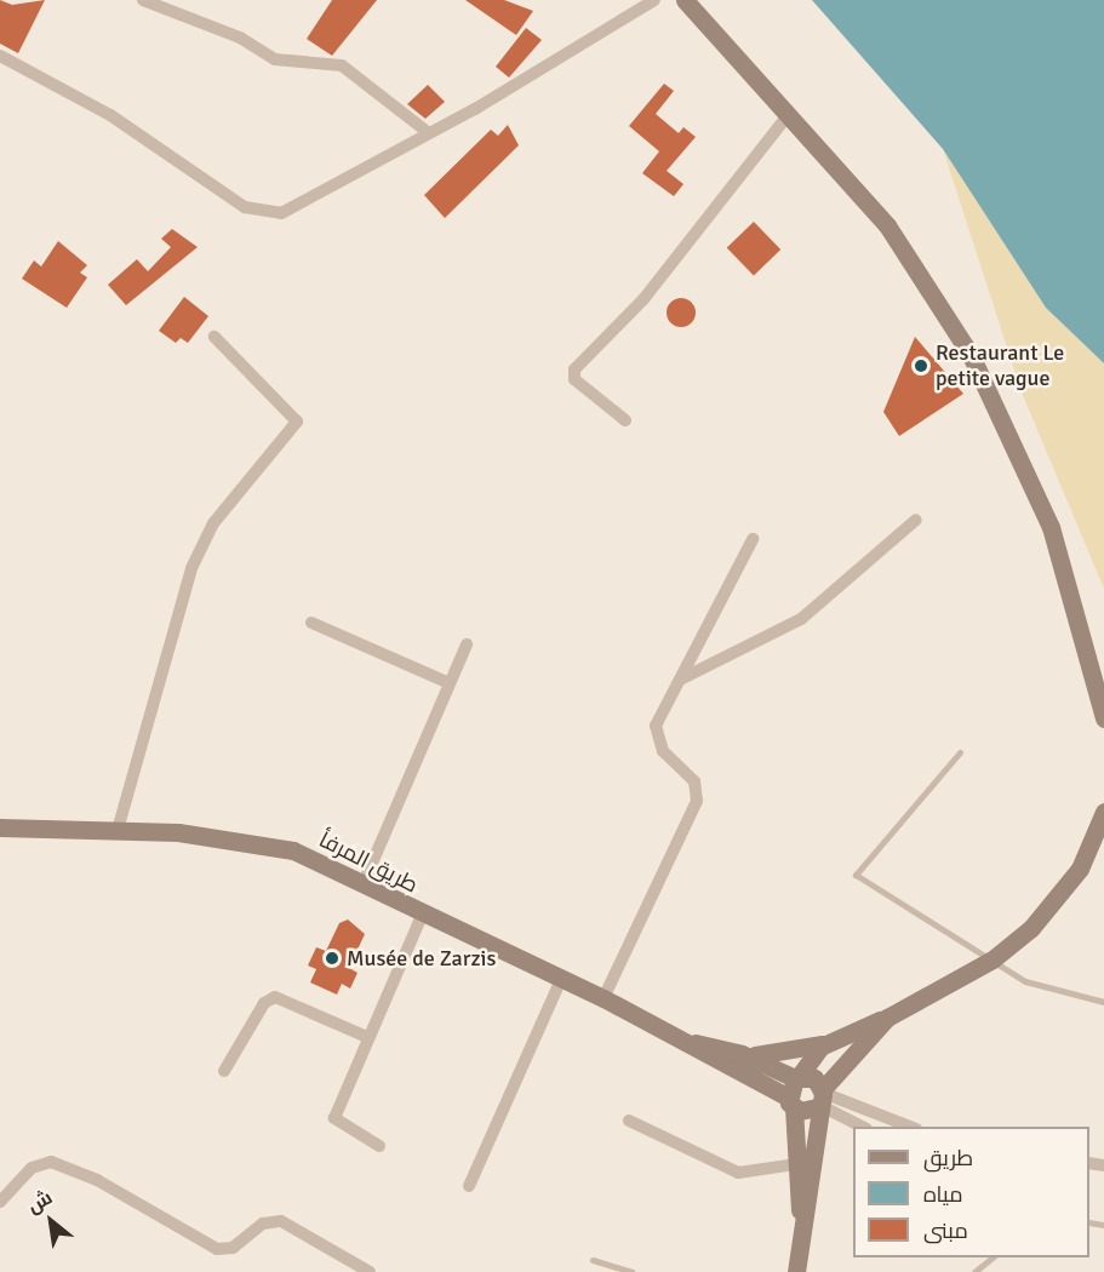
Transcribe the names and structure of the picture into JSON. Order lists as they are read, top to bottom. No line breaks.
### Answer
{"streets":{"street":["طريق المرفأ"]},"places":["Restaurant Le petite vague","Musée de Zarzis"],"legend":["طريق","مياه","مبنى"],"north":"top left"}
